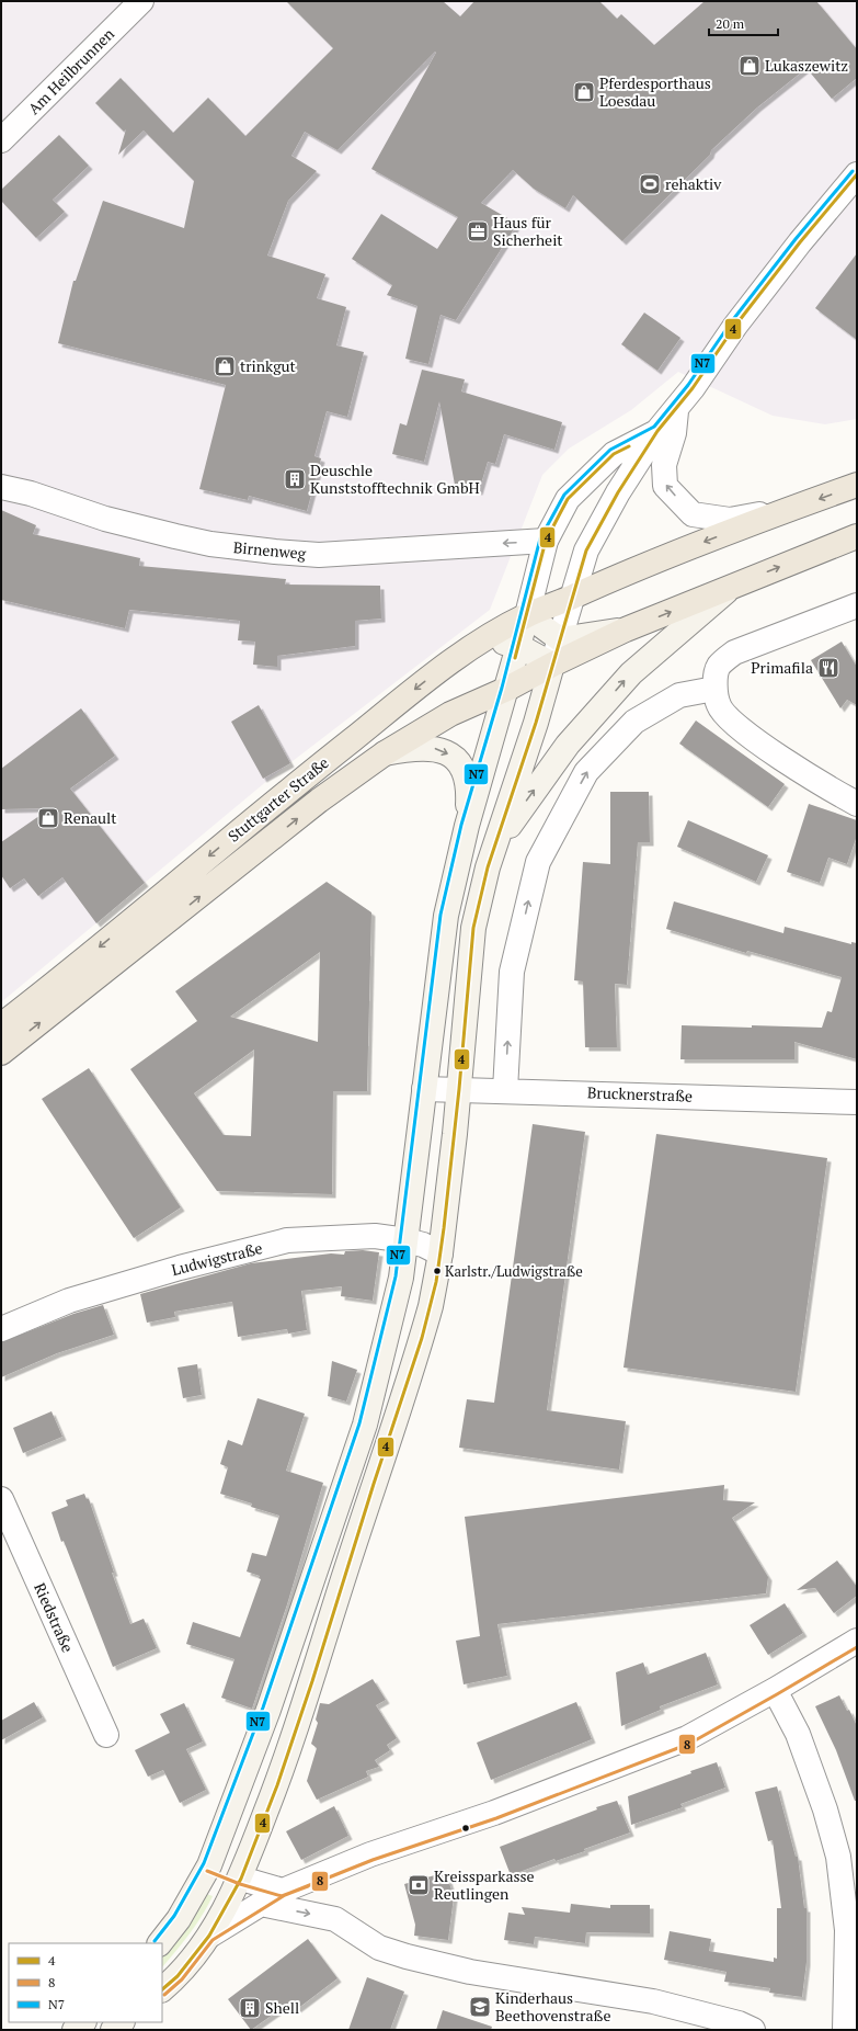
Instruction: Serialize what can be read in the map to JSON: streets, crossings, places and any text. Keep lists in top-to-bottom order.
{
  "streets": {
    "main road": ["Stuttgarter Straße"],
    "street": [
      "Am Heilbrunnen",
      "Birnenweg",
      "Brucknerstraße",
      "Ludwigstraße",
      "Riedstraße"
    ]
  },
  "one_way": ["Birnenweg"],
  "places": {
    "shop": [
      "Lukaszewitz",
      "Pferdesporthaus Loesdau",
      "trinkgut",
      "Renault"
    ],
    "sports": ["rehaktiv"],
    "office": ["Haus für Sicherheit"],
    "building": ["Deuschle Kunststofftechnik GmbH", "Shell"],
    "restaurant": ["Primafila"],
    "other": ["Karlstr./Ludwigstraße"],
    "bank": ["Kreissparkasse Reutlingen"],
    "school or university": ["Kinderhaus Beethovenstraße"]
  },
  "lines": ["transit line N7", "transit line 4", "transit line 8"],
  "legend": ["4", "8", "N7"],
  "scale_bar": "20 m"
}
